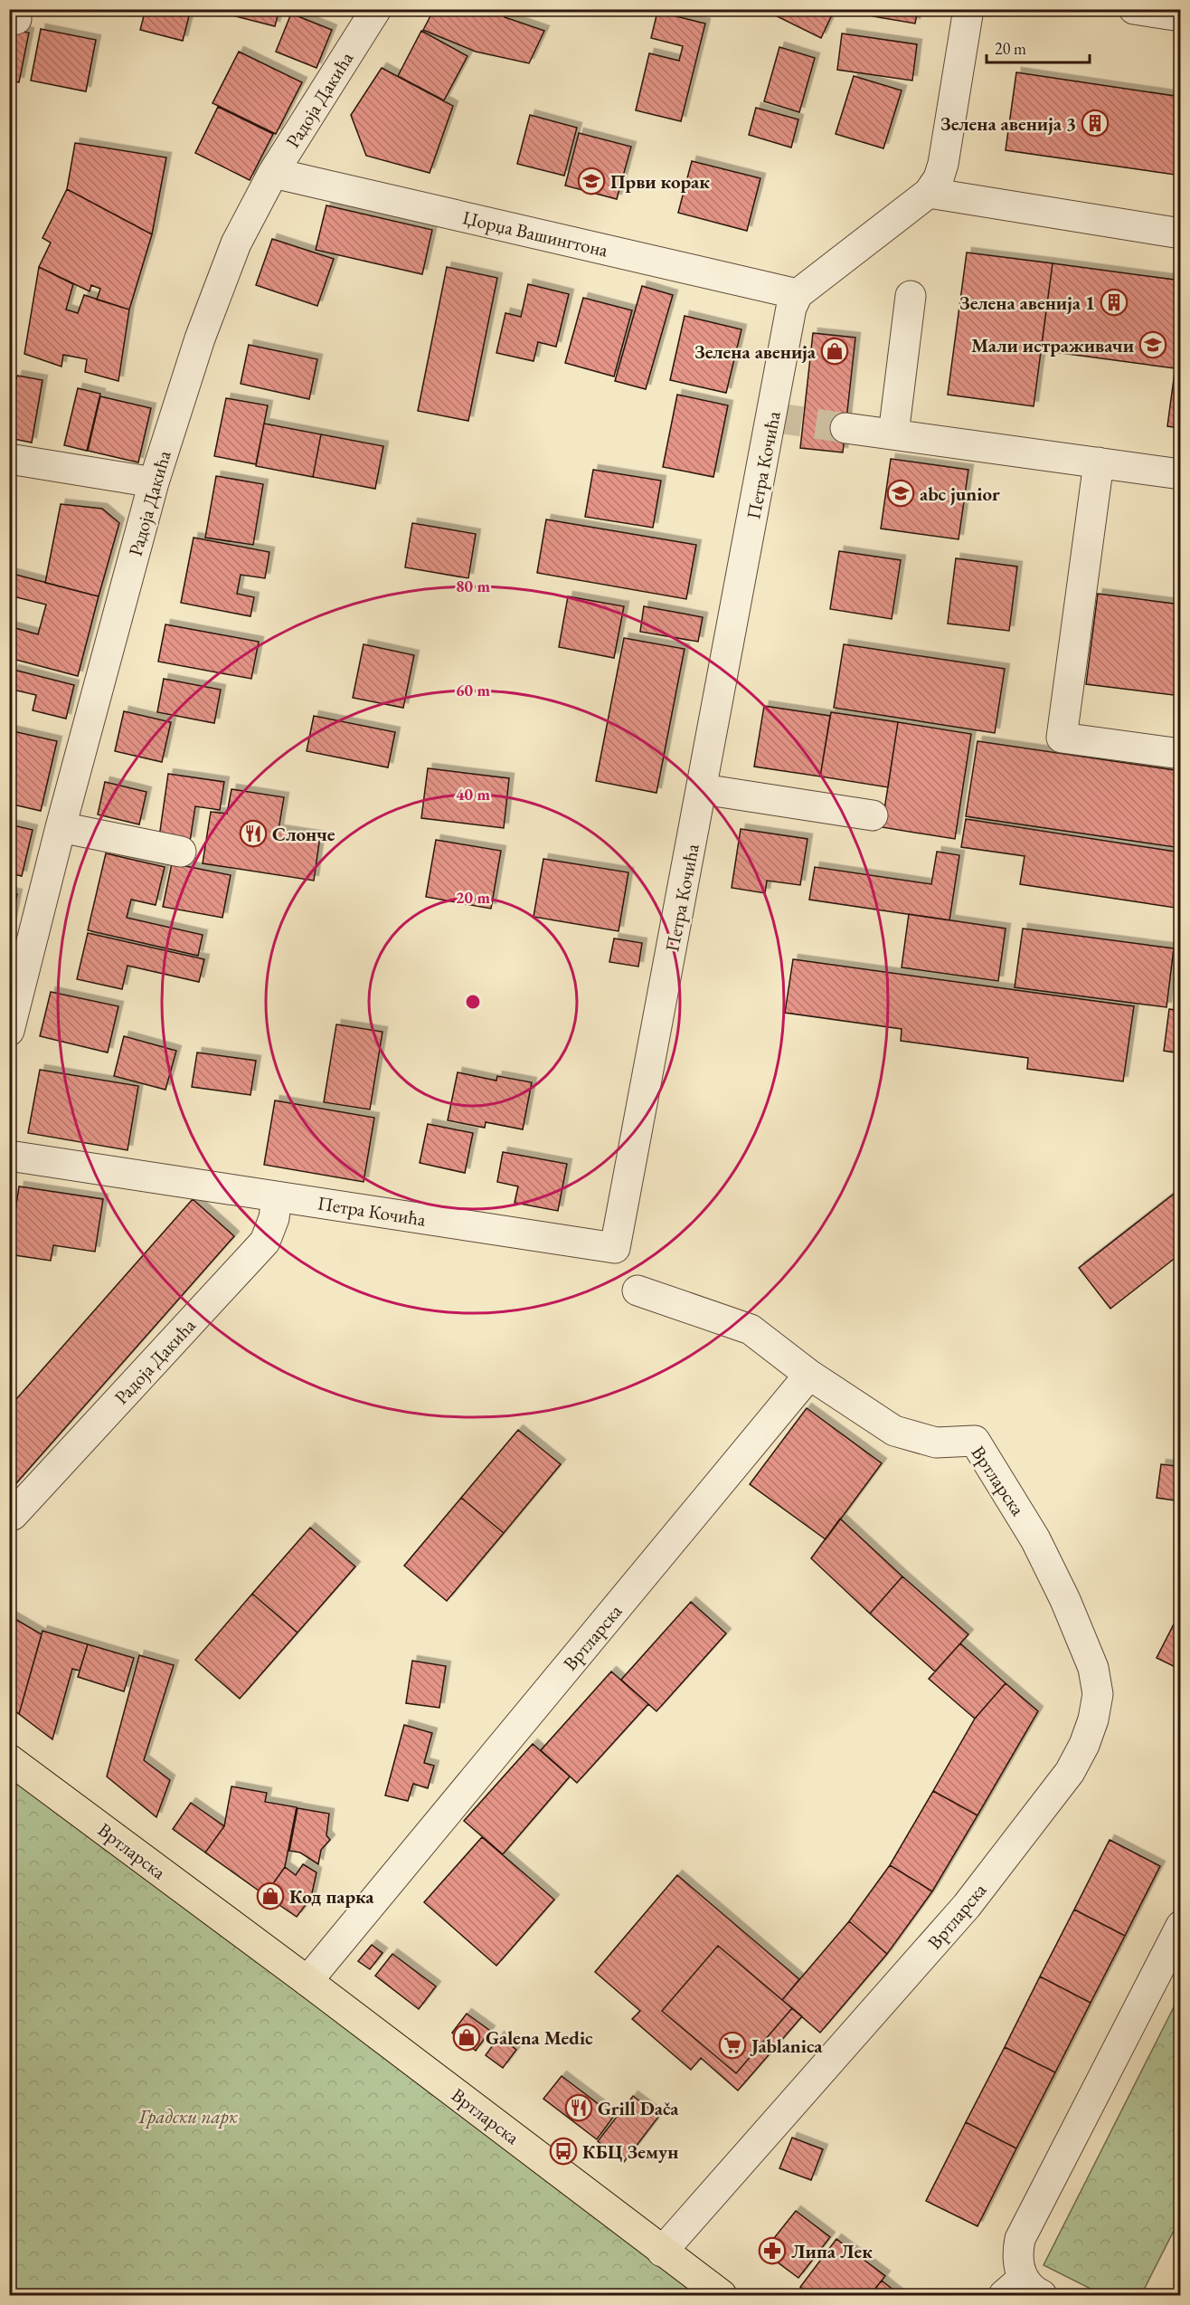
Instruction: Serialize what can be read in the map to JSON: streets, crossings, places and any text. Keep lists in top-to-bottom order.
{
  "streets": {
    "main road": ["Вртларска"],
    "street": ["Радоја Дакића", "Џорџа Вашингтона", "Петра Кочића"]
  },
  "crossings": [
    ["Радоја Дакића", "Џорџа Вашингтона"],
    ["Радоја Дакића", "Петра Кочића"],
    ["Џорџа Вашингтона", "Петра Кочића"]
  ],
  "parks": ["Градски парк"],
  "places": {
    "building": ["Зелена авенија 3", "Зелена авенија 1"],
    "school or university": ["Први корак", "Мали истраживачи", "abc junior"],
    "shop": ["Зелена авенија", "Код парка", "Galena Medic"],
    "restaurant": ["Слонче", "Grill Dača"],
    "supermarket": ["Jablanica"],
    "bus stop": ["КБЦ Земун"],
    "pharmacy": ["Липа Лек"]
  },
  "scale_bar": "20 m",
  "rings": [
    "80 m",
    "60 m",
    "40 m",
    "20 m"
  ]
}
